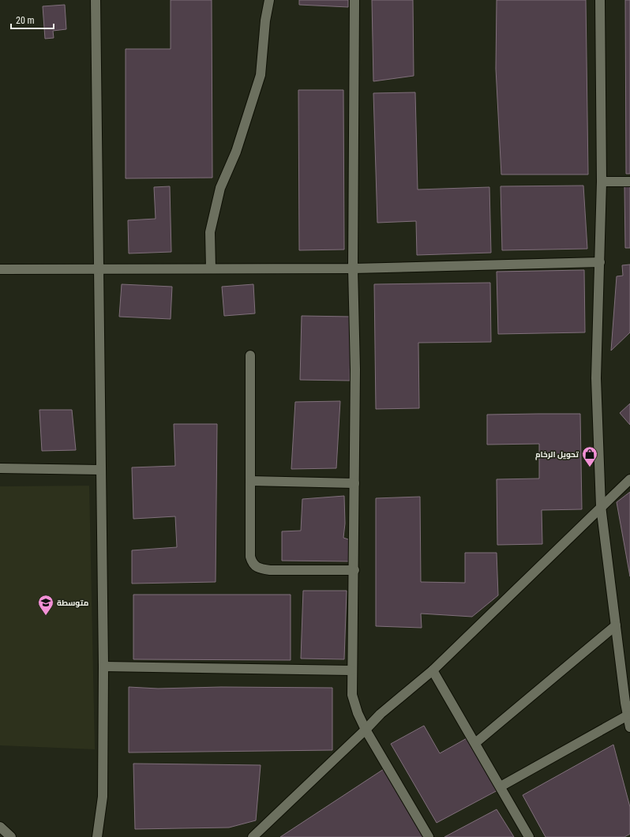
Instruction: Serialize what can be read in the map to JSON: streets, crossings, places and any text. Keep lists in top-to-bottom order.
{
  "places": {
    "shop": ["تحويل الرخام"],
    "school or university": ["متوسطة"]
  },
  "scale_bar": "20 m"
}
